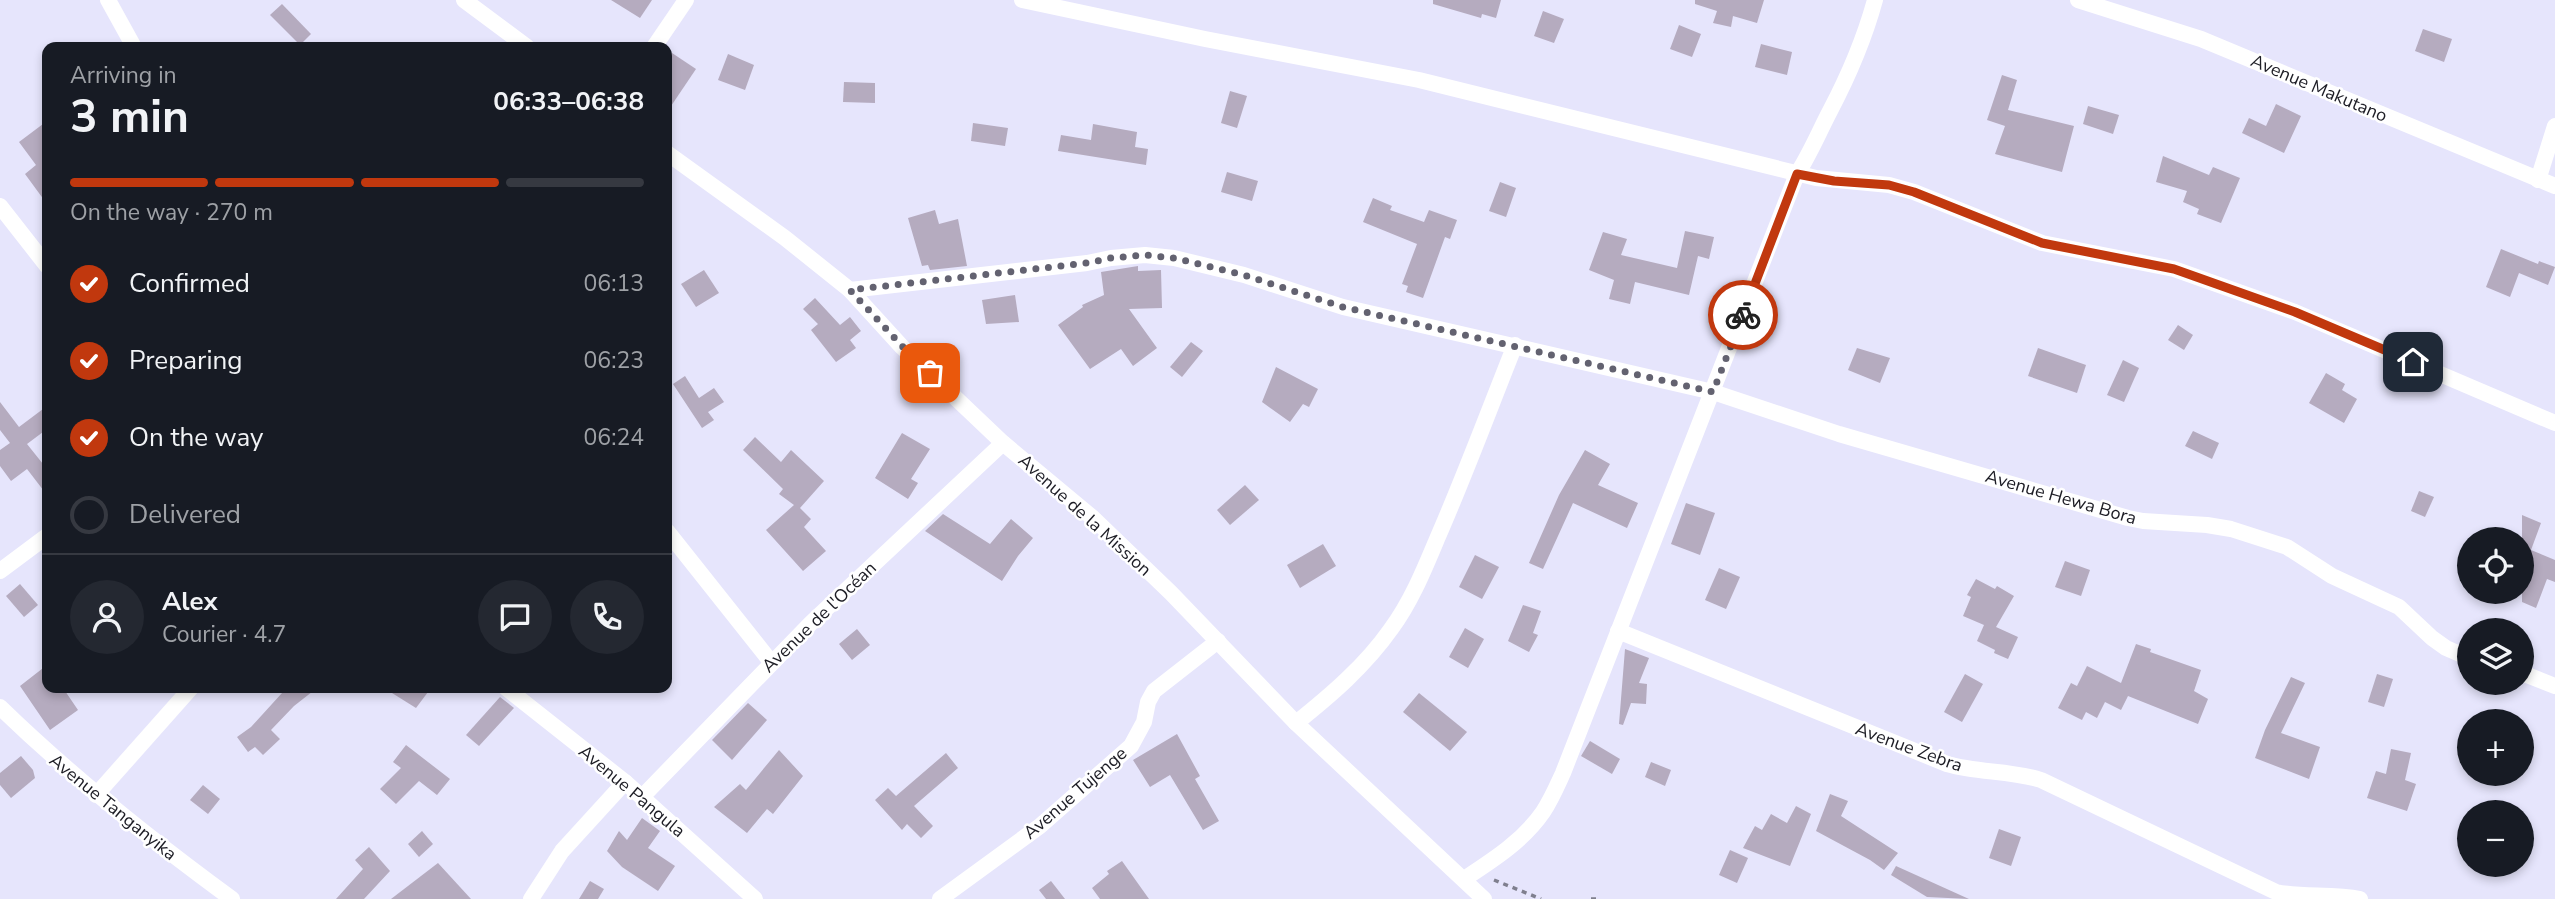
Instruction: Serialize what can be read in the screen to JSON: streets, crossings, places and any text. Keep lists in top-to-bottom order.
{
  "streets": {
    "street": [
      "Avenue Makutano",
      "Avenue Hewa Bora",
      "Avenue de la Mission",
      "Avenue de l'Océan",
      "Avenue Zebra",
      "Avenue Pangula",
      "Avenue Tujenge",
      "Avenue Tanganyika"
    ]
  },
  "crossings": [
    ["Avenue Hewa Bora", "Avenue de la Mission"],
    ["Avenue de la Mission", "Avenue de l'Océan"],
    ["Avenue de la Mission", "Avenue Tujenge"],
    ["Avenue de l'Océan", "Avenue Pangula"]
  ],
  "page": {
    "heading": ["3 min", "Arriving in", "06:33–06:38"],
    "panel": ["Alex", "Courier · 4.7"],
    "bar": "On the way · 270 m",
    "list": [
      ["Confirmed", "06:13"],
      ["Preparing", "06:23"],
      ["On the way", "06:24"],
      "Delivered"
    ],
    "map_buttons": ["+", "−"]
  }
}
